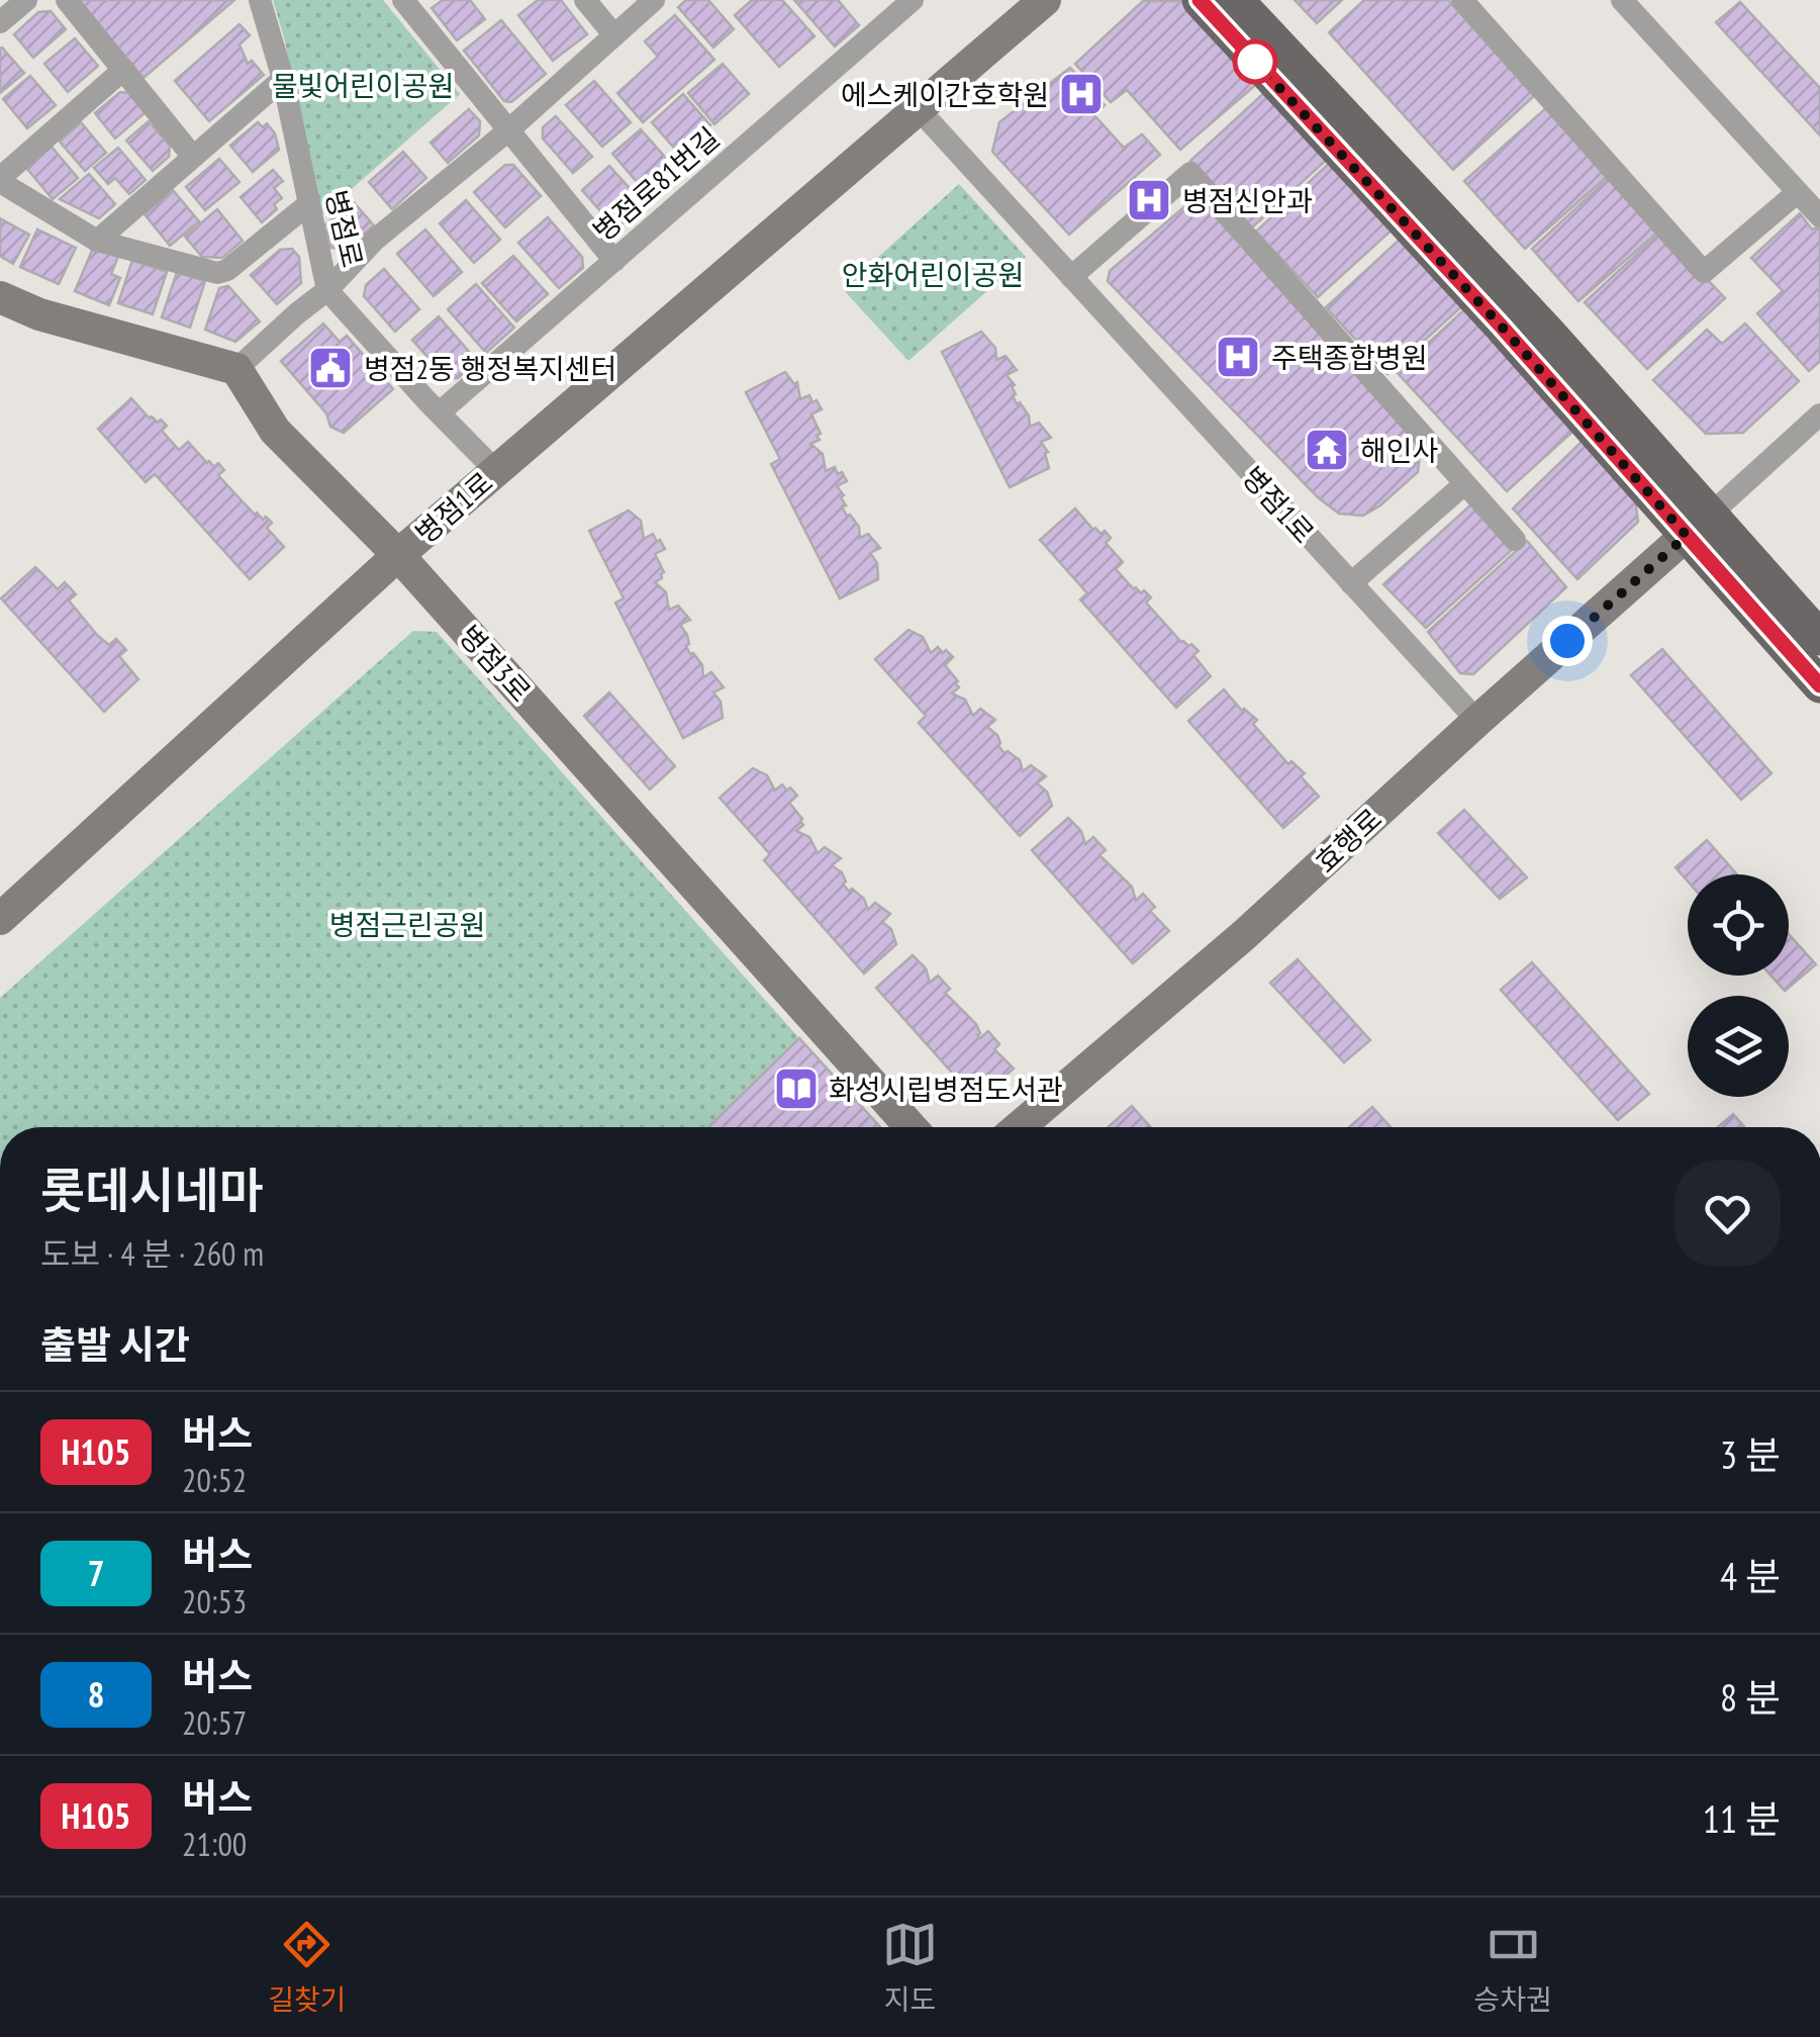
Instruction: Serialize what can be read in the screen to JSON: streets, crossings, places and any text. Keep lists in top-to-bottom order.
{
  "streets": {
    "street": [
      "병점로81번길",
      "병점로",
      "병점1로",
      "병점3로",
      "효행로"
    ]
  },
  "crossings": [
    ["병점로81번길", "병점로"],
    ["병점로", "병점1로"],
    ["병점1로", "병점3로"],
    ["병점1로", "효행로"]
  ],
  "parks": ["물빛어린이공원", "안화어린이공원", "병점근린공원"],
  "places": {
    "hospital": ["에스케이간호학원", "병점신안과", "주택종합병원"],
    "public building": ["병점2동 행정복지센터"],
    "temple": ["해인사"],
    "library": ["화성시립병점도서관"]
  },
  "lines": ["bus line H105"],
  "page": {
    "heading": [
      ["롯데시네마", "도보 · 4 분 · 260 m"],
      "출발 시간"
    ],
    "list": [
      {
        "mark": "H105",
        "name": "버스",
        "note": "20:52",
        "value": "3 분"
      },
      {
        "mark": "7",
        "name": "버스",
        "note": "20:53",
        "value": "4 분"
      },
      {
        "mark": "8",
        "name": "버스",
        "note": "20:57",
        "value": "8 분"
      },
      {
        "mark": "H105",
        "name": "버스",
        "note": "21:00",
        "value": "11 분"
      }
    ],
    "tabs": ["길찾기", "지도", "승차권"]
  }
}
